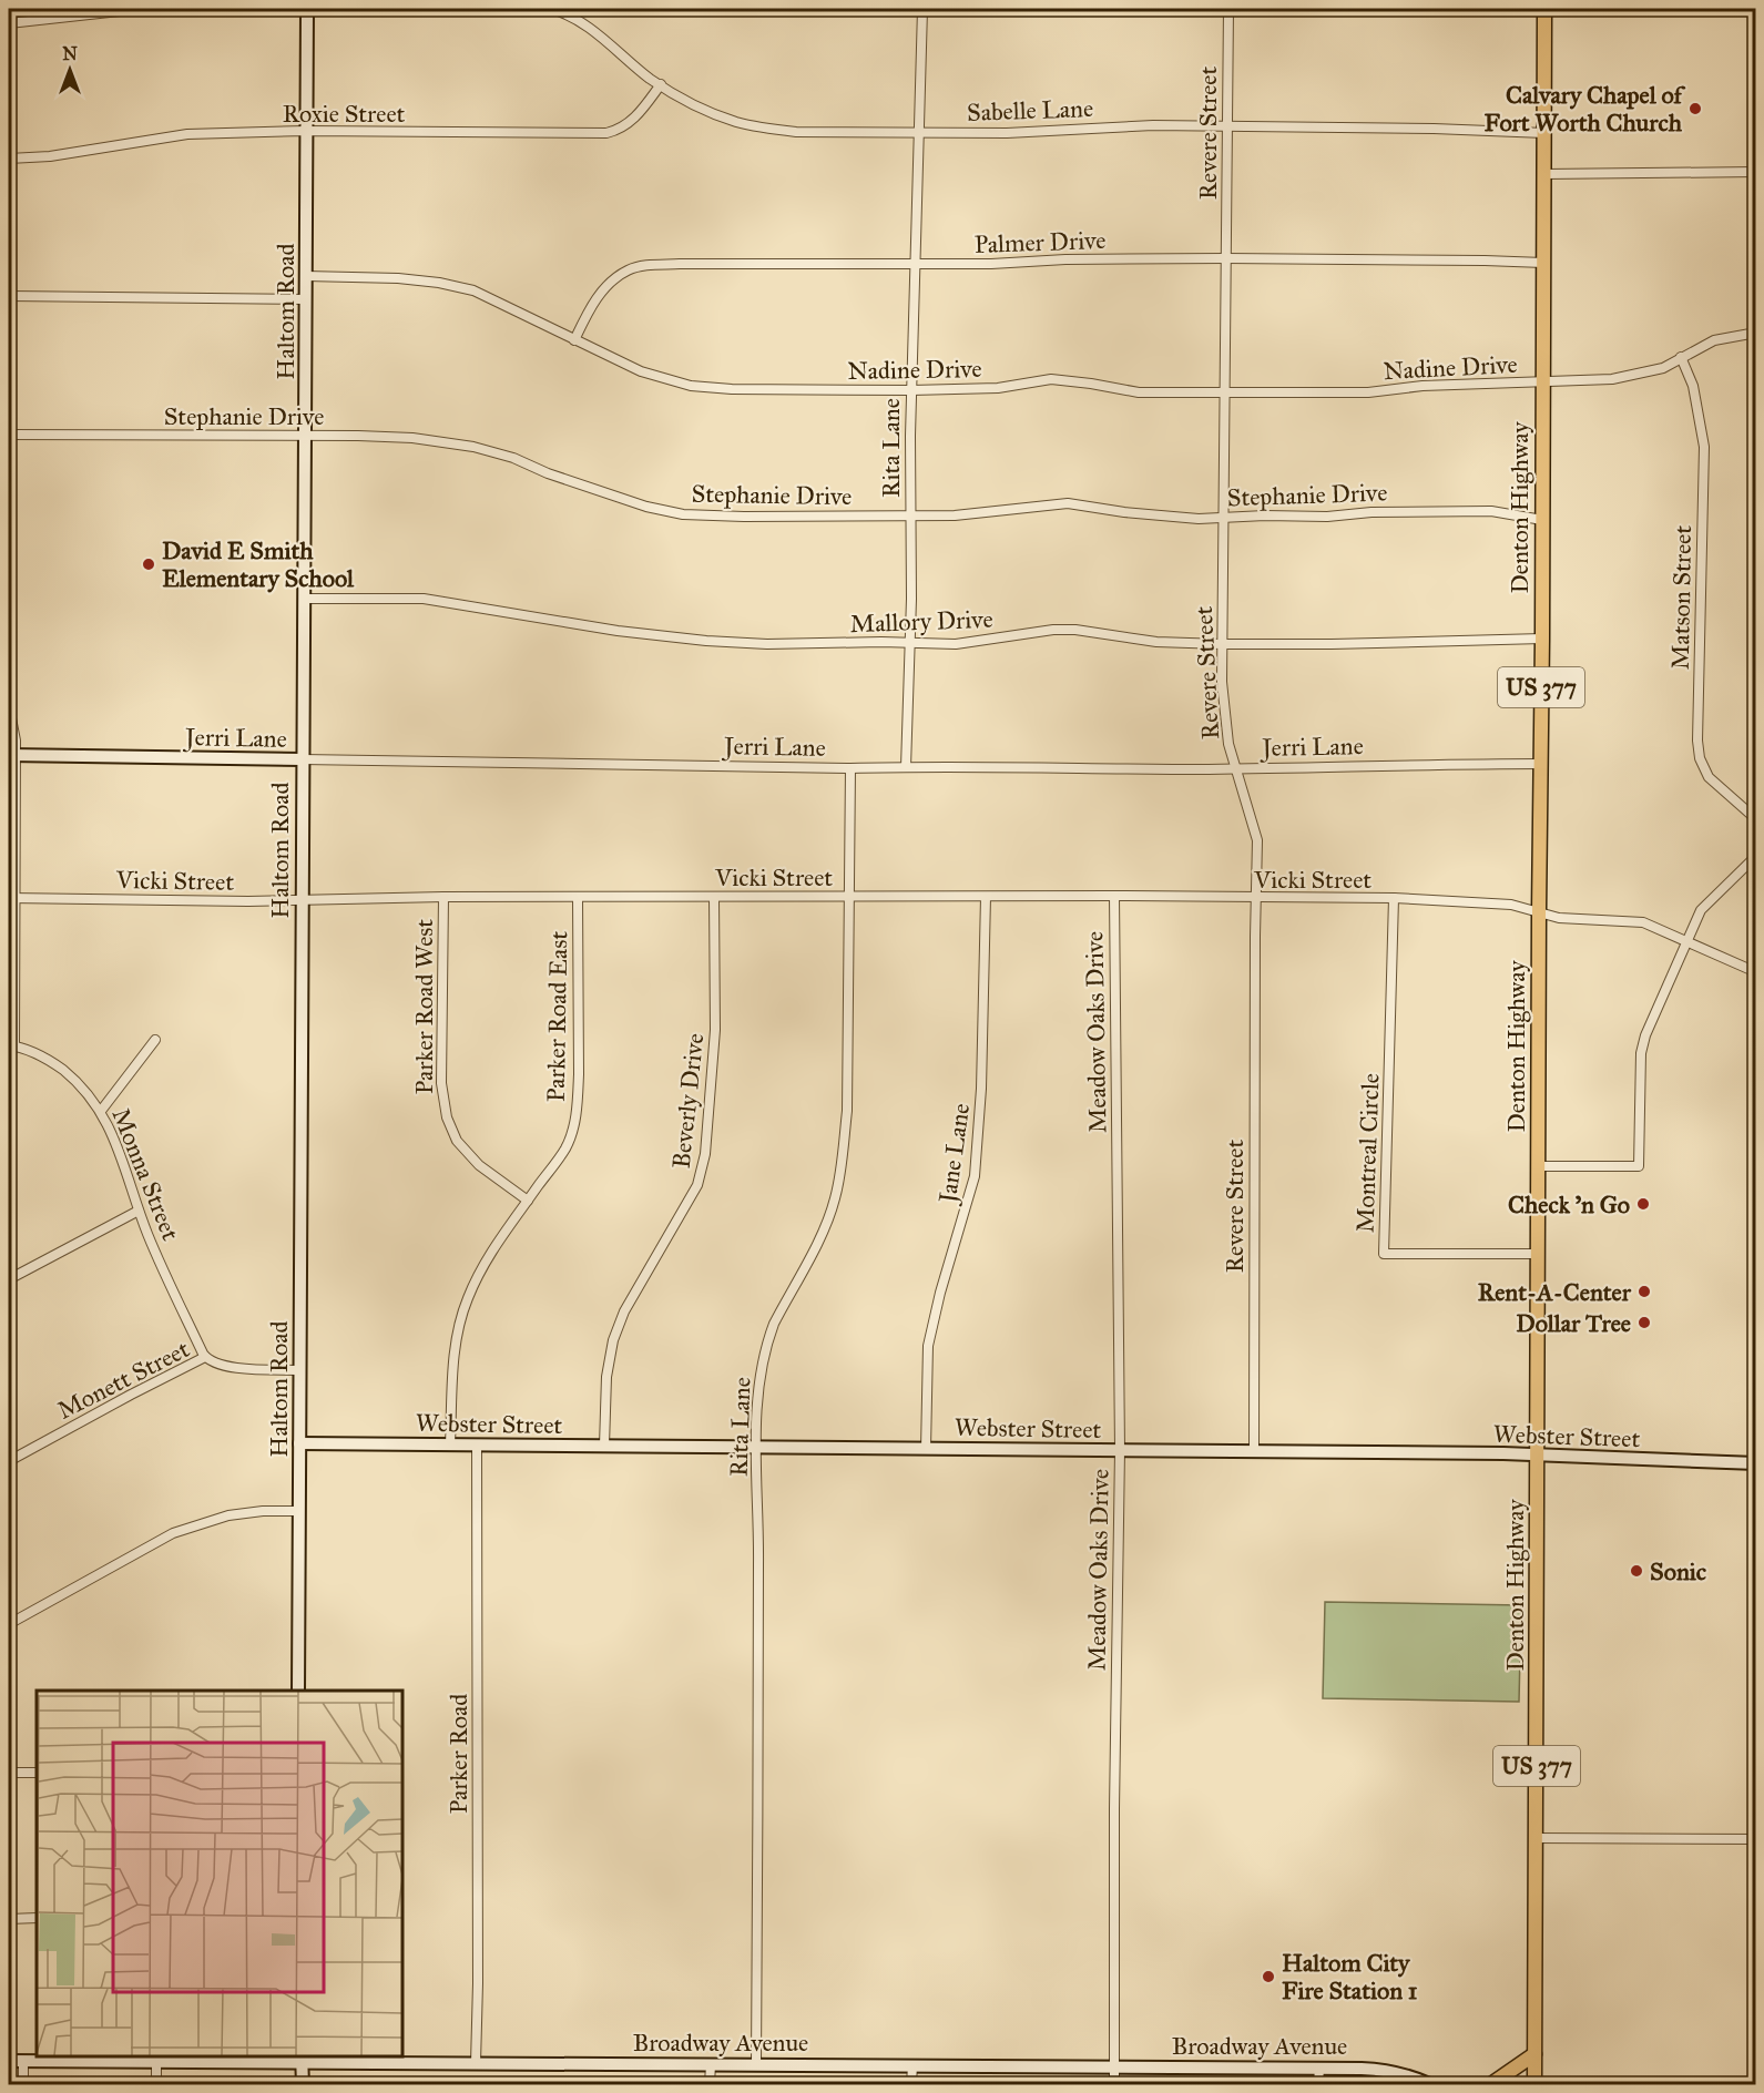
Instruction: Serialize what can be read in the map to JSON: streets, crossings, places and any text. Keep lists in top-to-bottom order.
{
  "streets": {
    "main road": [
      "Haltom Road",
      "Denton Highway",
      "US 377",
      "Jerri Lane",
      "Webster Street",
      "Broadway Avenue"
    ],
    "street": [
      "Sabelle Lane",
      "Roxie Street",
      "Revere Street",
      "Palmer Drive",
      "Nadine Drive",
      "Stephanie Drive",
      "Rita Lane",
      "Matson Street",
      "Mallory Drive",
      "Vicki Street",
      "Parker Road West",
      "Parker Road East",
      "Meadow Oaks Drive",
      "Beverly Drive",
      "Jane Lane",
      "Montreal Circle",
      "Monna Street",
      "Monett Street",
      "Parker Road"
    ]
  },
  "crossings": [
    ["Sabelle Lane", "Roxie Street"],
    ["Sabelle Lane", "Revere Street"],
    ["Sabelle Lane", "Rita Lane"],
    ["Sabelle Lane", "Denton Highway"],
    ["Roxie Street", "Haltom Road"],
    ["Revere Street", "Palmer Drive"],
    ["Revere Street", "Nadine Drive"],
    ["Revere Street", "Stephanie Drive"],
    ["Revere Street", "Mallory Drive"],
    ["Revere Street", "Jerri Lane"],
    ["Revere Street", "Vicki Street"],
    ["Revere Street", "Webster Street"],
    ["Palmer Drive", "Nadine Drive"],
    ["Palmer Drive", "Rita Lane"],
    ["Palmer Drive", "Denton Highway"],
    ["Haltom Road", "Nadine Drive"],
    ["Haltom Road", "Stephanie Drive"],
    ["Haltom Road", "Mallory Drive"],
    ["Haltom Road", "Jerri Lane"],
    ["Haltom Road", "Vicki Street"],
    ["Haltom Road", "Monett Street"],
    ["Haltom Road", "Webster Street"],
    ["Nadine Drive", "Rita Lane"],
    ["Nadine Drive", "Denton Highway"],
    ["Nadine Drive", "Matson Street"],
    ["Stephanie Drive", "Rita Lane"],
    ["Stephanie Drive", "Denton Highway"],
    ["Rita Lane", "Mallory Drive"],
    ["Rita Lane", "Jerri Lane"],
    ["Rita Lane", "Vicki Street"],
    ["Rita Lane", "Webster Street"],
    ["Rita Lane", "Broadway Avenue"],
    ["Denton Highway", "Mallory Drive"],
    ["Denton Highway", "Jerri Lane"],
    ["Denton Highway", "Vicki Street"],
    ["Denton Highway", "Montreal Circle"],
    ["Denton Highway", "Webster Street"],
    ["Vicki Street", "Parker Road West"],
    ["Vicki Street", "Parker Road East"],
    ["Vicki Street", "Meadow Oaks Drive"],
    ["Vicki Street", "Beverly Drive"],
    ["Vicki Street", "Jane Lane"],
    ["Vicki Street", "Montreal Circle"],
    ["Parker Road West", "Parker Road East"],
    ["Meadow Oaks Drive", "Webster Street"],
    ["Meadow Oaks Drive", "Broadway Avenue"],
    ["Beverly Drive", "Webster Street"],
    ["Jane Lane", "Webster Street"],
    ["Monna Street", "Monett Street"],
    ["Webster Street", "Parker Road"],
    ["Parker Road", "Broadway Avenue"]
  ],
  "places": [
    "Calvary Chapel of Fort Worth Church",
    "David E Smith Elementary School",
    "Check ’n Go",
    "Rent-A-Center",
    "Dollar Tree",
    "Sonic",
    "Haltom City Fire Station 1"
  ],
  "north": "top"
}
